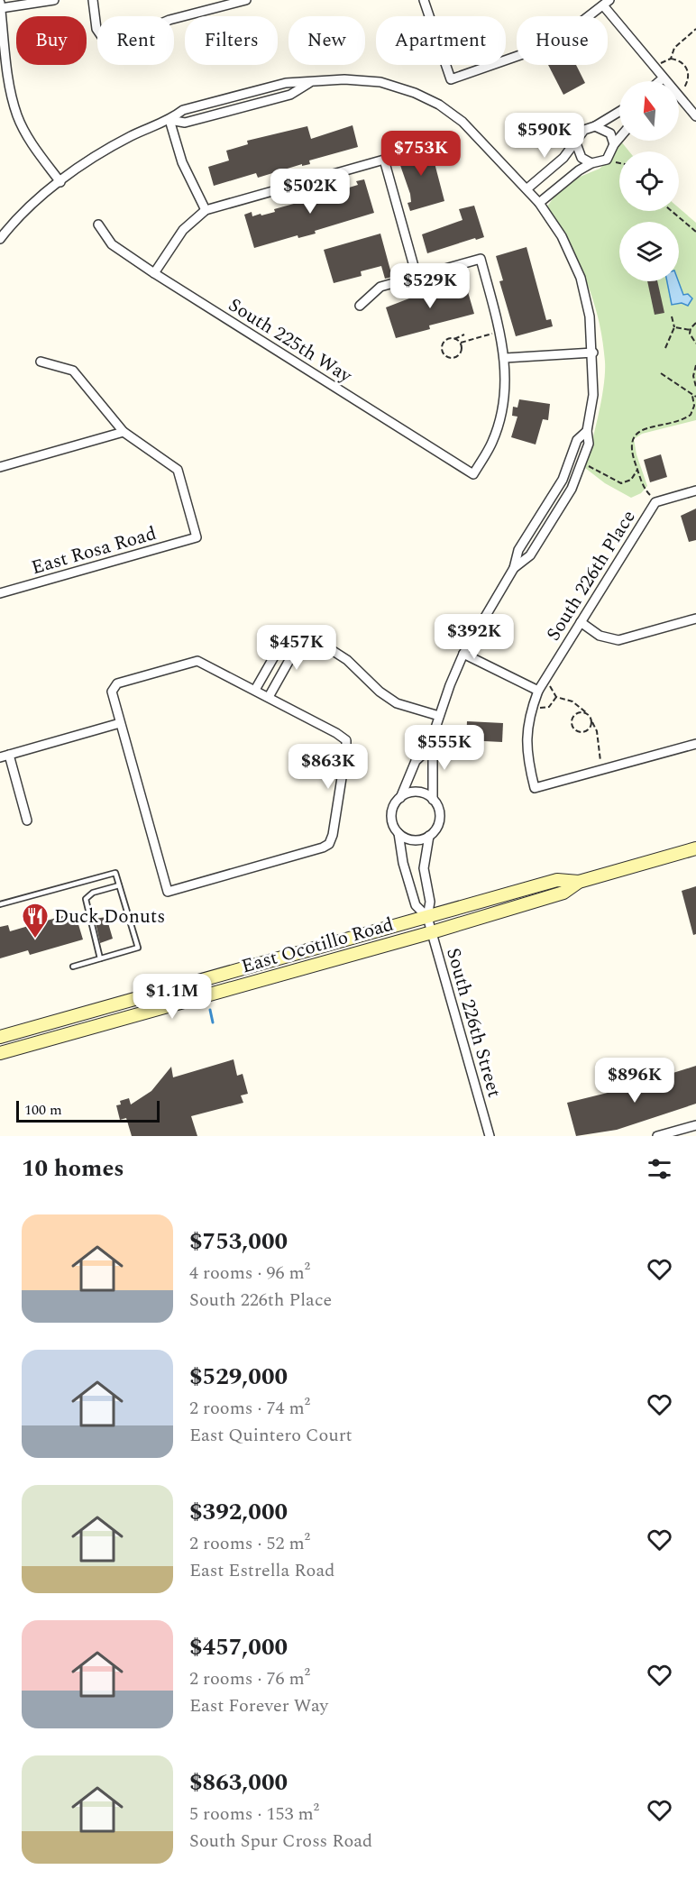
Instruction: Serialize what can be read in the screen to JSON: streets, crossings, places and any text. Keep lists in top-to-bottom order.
{
  "streets": {
    "main road": ["East Ocotillo Road"],
    "street": [
      "South 225th Way",
      "East Rosa Road",
      "South 226th Place",
      "South 226th Street"
    ]
  },
  "crossings": [
    ["East Ocotillo Road", "South 226th Street"]
  ],
  "places": {
    "restaurant": ["Duck Donuts"]
  },
  "scale_bar": "100 m",
  "north": "top",
  "page": {
    "chip": [
      "Buy",
      "Rent",
      "Filters",
      "New",
      "Apartment",
      "House"
    ],
    "price": [
      "$590K",
      "$753K",
      "$502K",
      "$529K",
      "$392K",
      "$457K",
      "$555K",
      "$863K",
      "$1.1M",
      "$896K"
    ],
    "scale": "100 m",
    "heading": "10 homes",
    "list": [
      {
        "name": "$753,000",
        "note": "4 rooms · 96 m² · South 226th Place"
      },
      {
        "name": "$529,000",
        "note": "2 rooms · 74 m² · East Quintero Court"
      },
      {
        "name": "$392,000",
        "note": "2 rooms · 52 m² · East Estrella Road"
      },
      {
        "name": "$457,000",
        "note": "2 rooms · 76 m² · East Forever Way"
      },
      {
        "name": "$863,000",
        "note": "5 rooms · 153 m² · South Spur Cross Road"
      }
    ]
  }
}
